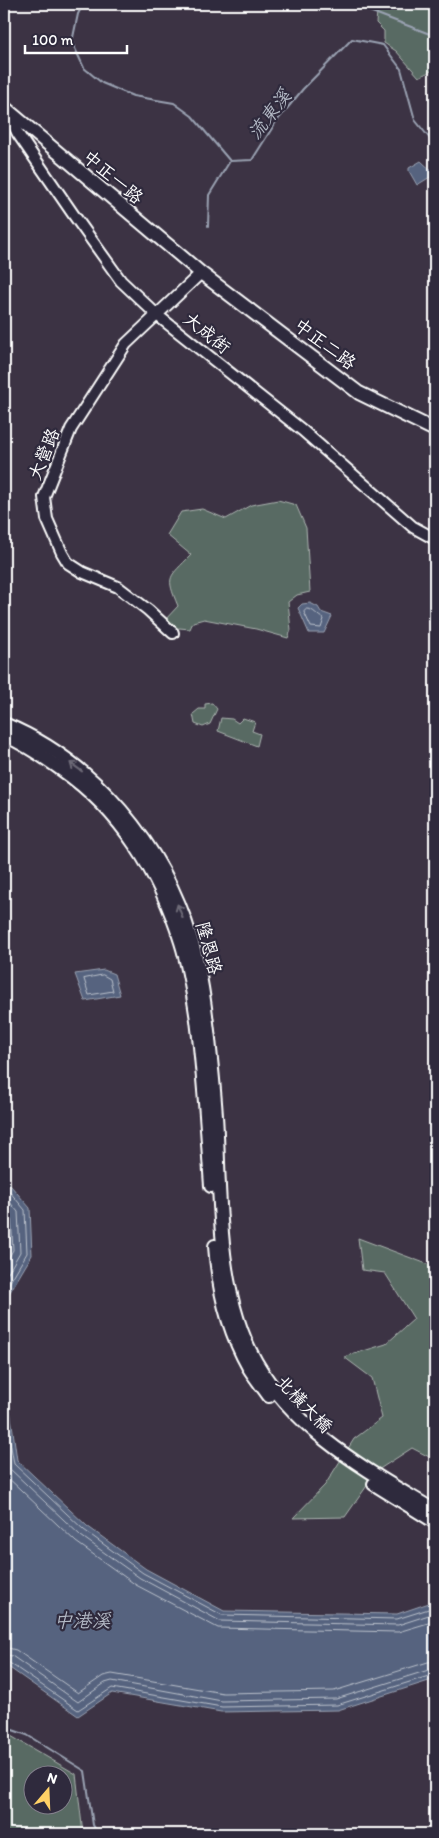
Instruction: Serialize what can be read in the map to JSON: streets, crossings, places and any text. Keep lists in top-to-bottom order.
{
  "streets": {
    "main road": [
      "中正一路",
      "中正二路",
      "隆恩路",
      "北橫大橋"
    ],
    "street": ["大成街", "大營路"]
  },
  "crossings": [
    ["中正一路", "大成街"],
    ["中正一路", "中正二路"],
    ["中正一路", "大營路"],
    ["大成街", "大營路"],
    ["中正二路", "大營路"],
    ["隆恩路", "北橫大橋"]
  ],
  "water": ["流東溪", "中港溪"],
  "scale_bar": "100 m",
  "north": "top"
}
